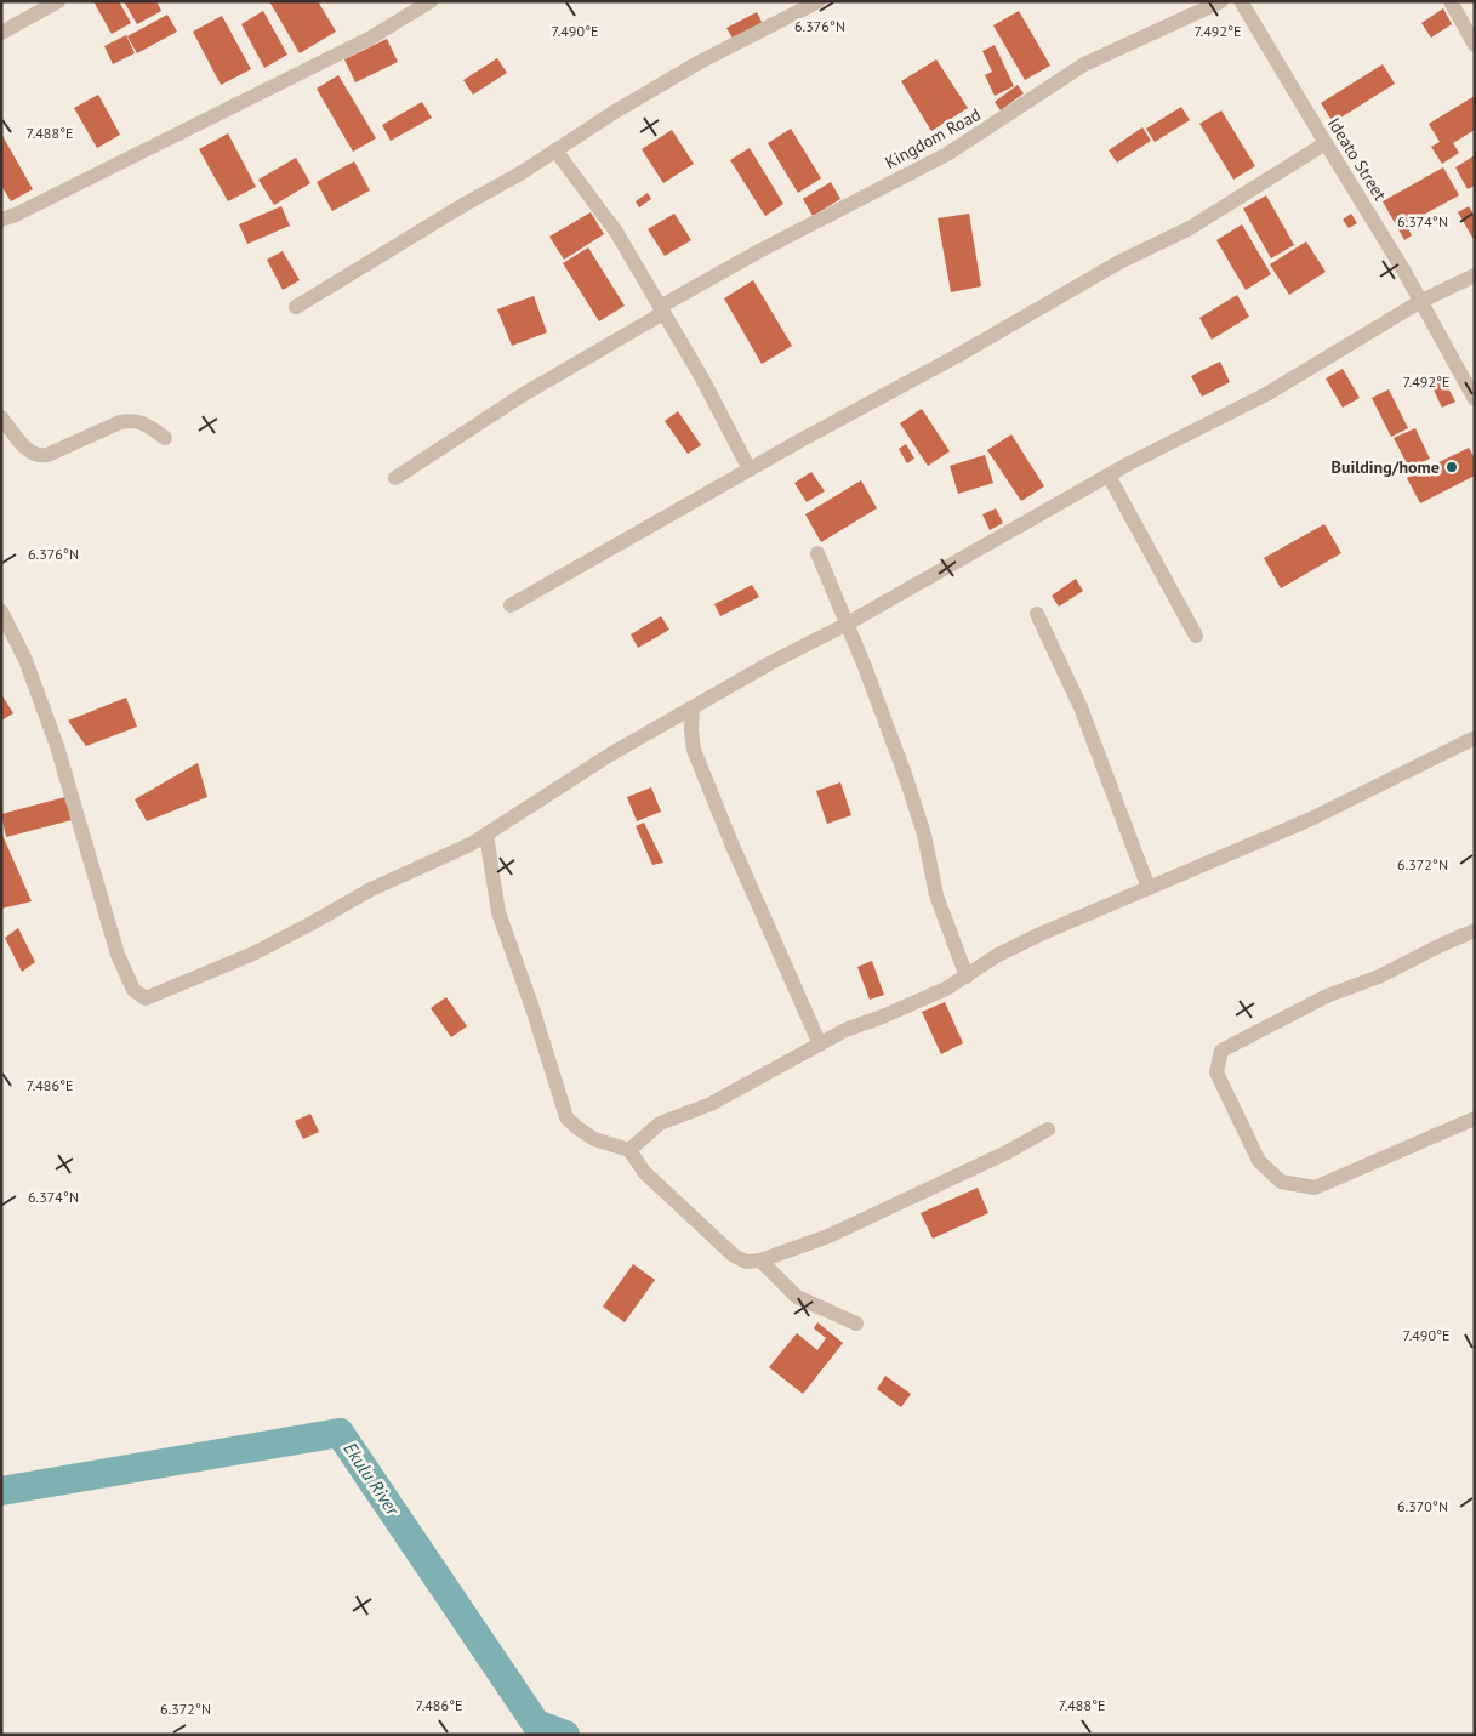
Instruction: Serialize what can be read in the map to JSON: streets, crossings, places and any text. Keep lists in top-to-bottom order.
{
  "streets": {
    "street": ["Kingdom Road", "Ideato Street"]
  },
  "water": ["Ekulu River"],
  "places": ["Building/home"],
  "coordinates": [
    "6.376°N",
    "7.490°E",
    "7.492°E",
    "7.488°E",
    "6.374°N",
    "6.372°N",
    "7.486°E",
    "6.370°N"
  ]
}
